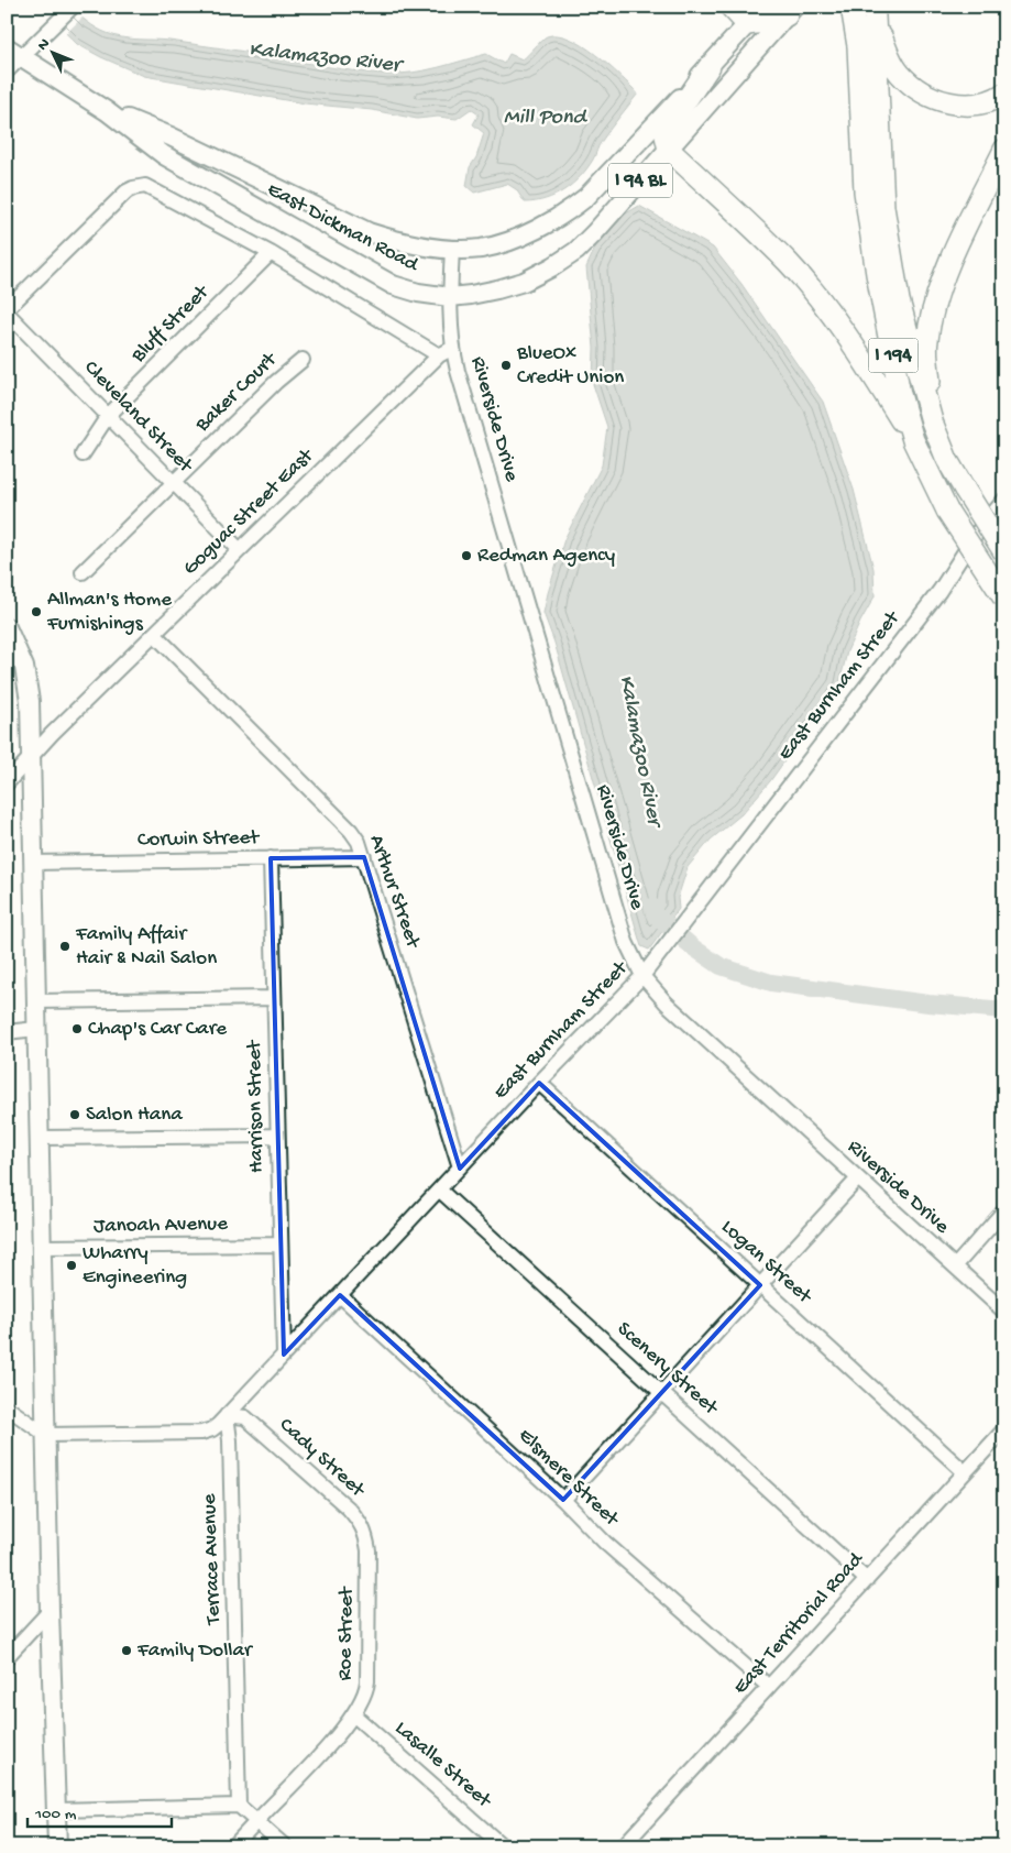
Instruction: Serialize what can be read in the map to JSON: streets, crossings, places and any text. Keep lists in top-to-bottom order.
{
  "streets": {
    "highway": ["I 194"],
    "main road": ["I 94 BL", "East Dickman Road"],
    "street": [
      "Bluff Street",
      "Baker Court",
      "Cleveland Street",
      "Riverside Drive",
      "Goguac Street East",
      "East Burnham Street",
      "Corwin Street",
      "Arthur Street",
      "Harrison Street",
      "Janoah Avenue",
      "Logan Street",
      "Scenery Street",
      "Cady Street",
      "Elsmere Street",
      "Terrace Avenue",
      "East Territorial Road",
      "Roe Street",
      "Lasalle Street"
    ]
  },
  "crossings": [
    ["East Dickman Road", "Riverside Drive"],
    ["Bluff Street", "Cleveland Street"],
    ["Bluff Street", "Riverside Drive"],
    ["Baker Court", "Cleveland Street"],
    ["Cleveland Street", "Riverside Drive"],
    ["Cleveland Street", "Goguac Street East"],
    ["Riverside Drive", "Goguac Street East"],
    ["Riverside Drive", "East Burnham Street"],
    ["Goguac Street East", "Arthur Street"],
    ["East Burnham Street", "Arthur Street"],
    ["East Burnham Street", "Harrison Street"],
    ["East Burnham Street", "Logan Street"],
    ["East Burnham Street", "Scenery Street"],
    ["East Burnham Street", "Cady Street"],
    ["East Burnham Street", "Elsmere Street"],
    ["East Burnham Street", "Terrace Avenue"],
    ["Corwin Street", "Arthur Street"],
    ["Corwin Street", "Harrison Street"],
    ["Harrison Street", "Janoah Avenue"],
    ["Logan Street", "East Territorial Road"],
    ["Scenery Street", "East Territorial Road"],
    ["Cady Street", "Terrace Avenue"],
    ["Cady Street", "Roe Street"],
    ["Elsmere Street", "East Territorial Road"],
    ["Roe Street", "Lasalle Street"]
  ],
  "water": ["Kalamazoo River", "Mill Pond"],
  "places": [
    "BlueOx Credit Union",
    "Redman Agency",
    "Allman's Home Furnishings",
    "Family Affair Hair & Nail Salon",
    "Chap's Car Care",
    "Salon Hana",
    "Wharry Engineering",
    "Family Dollar"
  ],
  "scale_bar": "100 m",
  "north": "top left"
}
